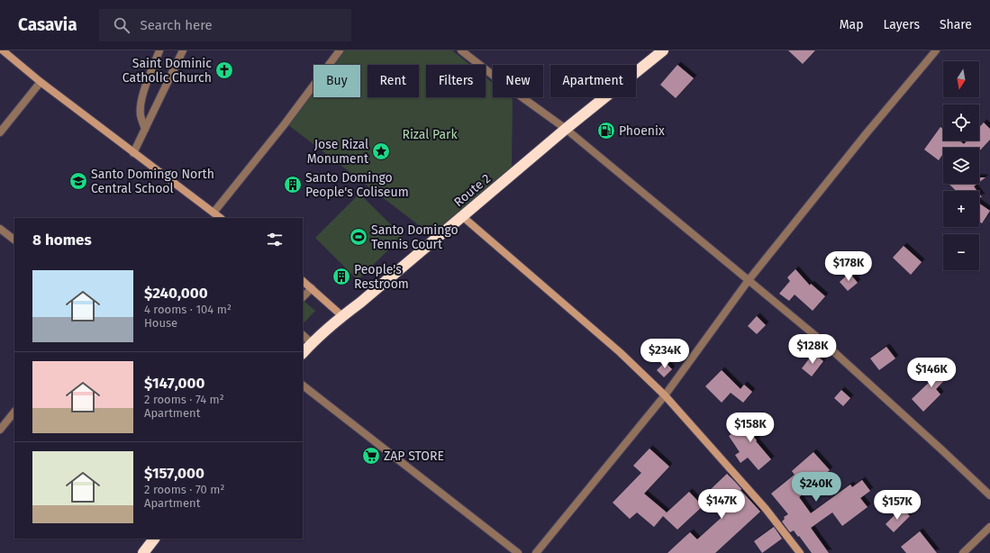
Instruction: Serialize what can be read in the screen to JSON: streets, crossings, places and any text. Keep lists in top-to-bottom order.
{
  "streets": {
    "highway": ["Route 2"]
  },
  "parks": ["Rizal Park"],
  "places": {
    "church": ["Saint Dominic Catholic Church"],
    "fuel station": ["Phoenix"],
    "place": ["Jose Rizal Monument"],
    "school or university": ["Santo Domingo North Central School"],
    "building": ["Santo Domingo People's Coliseum", "People's Restroom"],
    "sports": ["Santo Domingo Tennis Court"],
    "supermarket": ["ZAP STORE"]
  },
  "north": "bottom",
  "page": {
    "header": "Casavia",
    "search": "Search here",
    "nav": ["Map", "Layers", "Share"],
    "map_buttons": ["+", "−"],
    "chip": [
      "Buy",
      "Rent",
      "Filters",
      "New",
      "Apartment"
    ],
    "heading": "8 homes",
    "price": [
      "$178K",
      "$128K",
      "$234K",
      "$146K",
      "$158K",
      "$240K",
      "$147K",
      "$157K"
    ],
    "list": [
      {
        "name": "$240,000",
        "note": "4 rooms · 104 m² · House"
      },
      {
        "name": "$147,000",
        "note": "2 rooms · 74 m² · Apartment"
      },
      {
        "name": "$157,000",
        "note": "2 rooms · 70 m² · Apartment"
      }
    ]
  }
}
